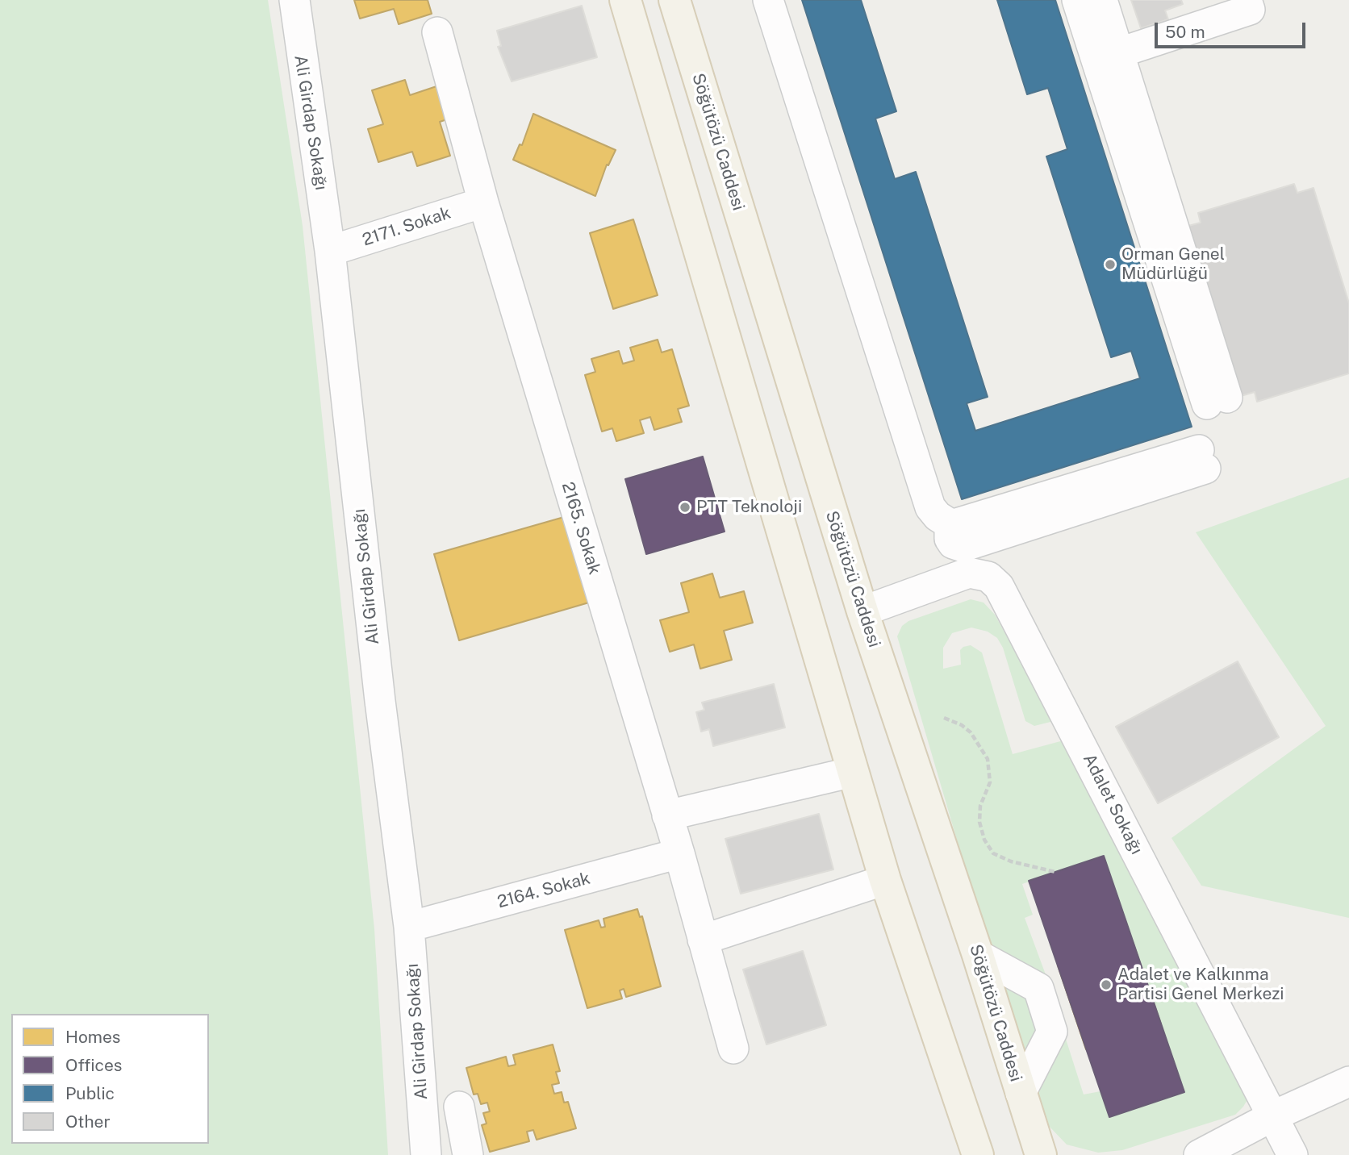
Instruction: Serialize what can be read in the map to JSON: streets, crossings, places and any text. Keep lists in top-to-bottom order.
{
  "streets": {
    "main road": ["Söğütözü Caddesi"],
    "street": [
      "Ali Girdap Sokağı",
      "2171. Sokak",
      "2165. Sokak",
      "Adalet Sokağı",
      "2164. Sokak"
    ]
  },
  "crossings": [
    ["Ali Girdap Sokağı", "2171. Sokak"],
    ["Ali Girdap Sokağı", "2164. Sokak"],
    ["Söğütözü Caddesi", "Adalet Sokağı"],
    ["2171. Sokak", "2165. Sokak"],
    ["2165. Sokak", "2164. Sokak"]
  ],
  "places": ["Orman Genel Müdürlüğü", "PTT Teknoloji", "Adalet ve Kalkınma Partisi Genel Merkezi"],
  "legend": [
    "Homes",
    "Offices",
    "Public",
    "Other"
  ],
  "scale_bar": "50 m"
}
